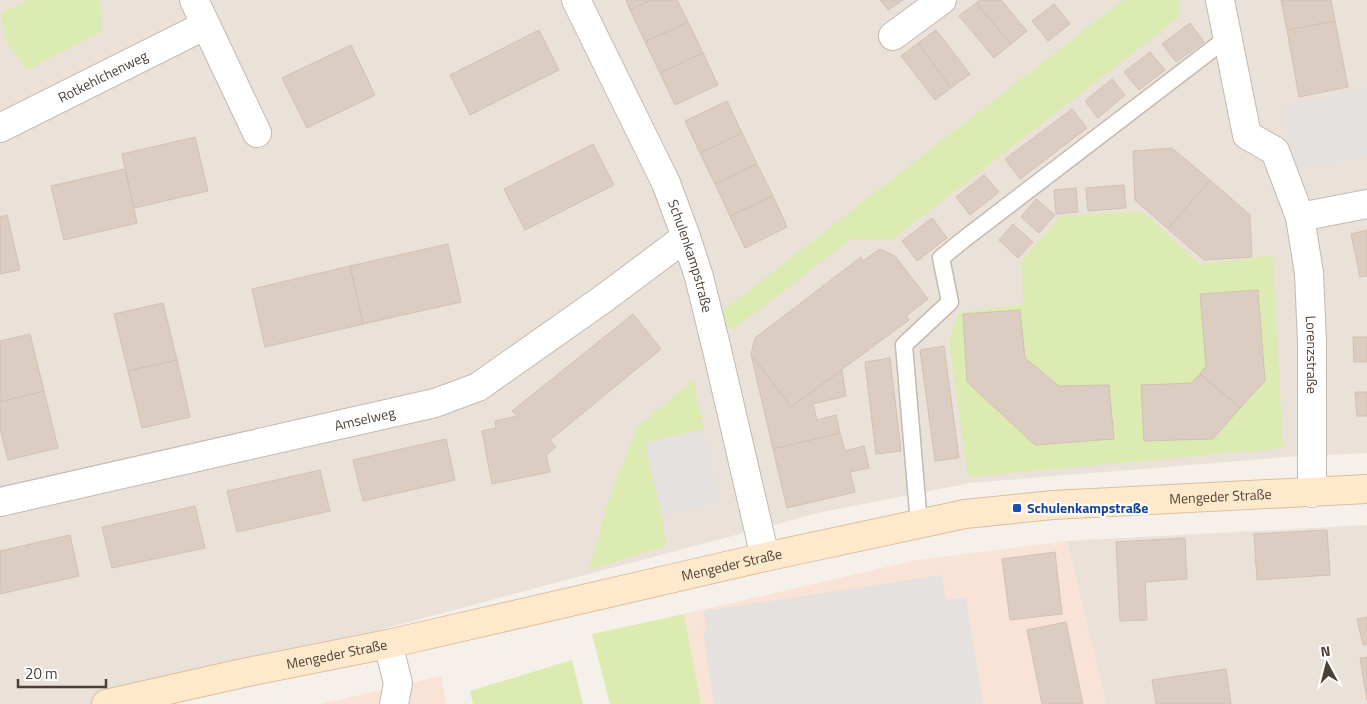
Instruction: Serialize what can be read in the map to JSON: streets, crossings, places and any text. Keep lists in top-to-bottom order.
{
  "streets": {
    "main road": ["Mengeder Straße"],
    "street": [
      "Rotkehlchenweg",
      "Schulenkampstraße",
      "Lorenzstraße",
      "Amselweg"
    ]
  },
  "crossings": [
    ["Schulenkampstraße", "Amselweg"],
    ["Schulenkampstraße", "Mengeder Straße"],
    ["Lorenzstraße", "Mengeder Straße"]
  ],
  "places": {
    "transit": ["Schulenkampstraße"]
  },
  "scale_bar": "20 m",
  "north": "top"
}
